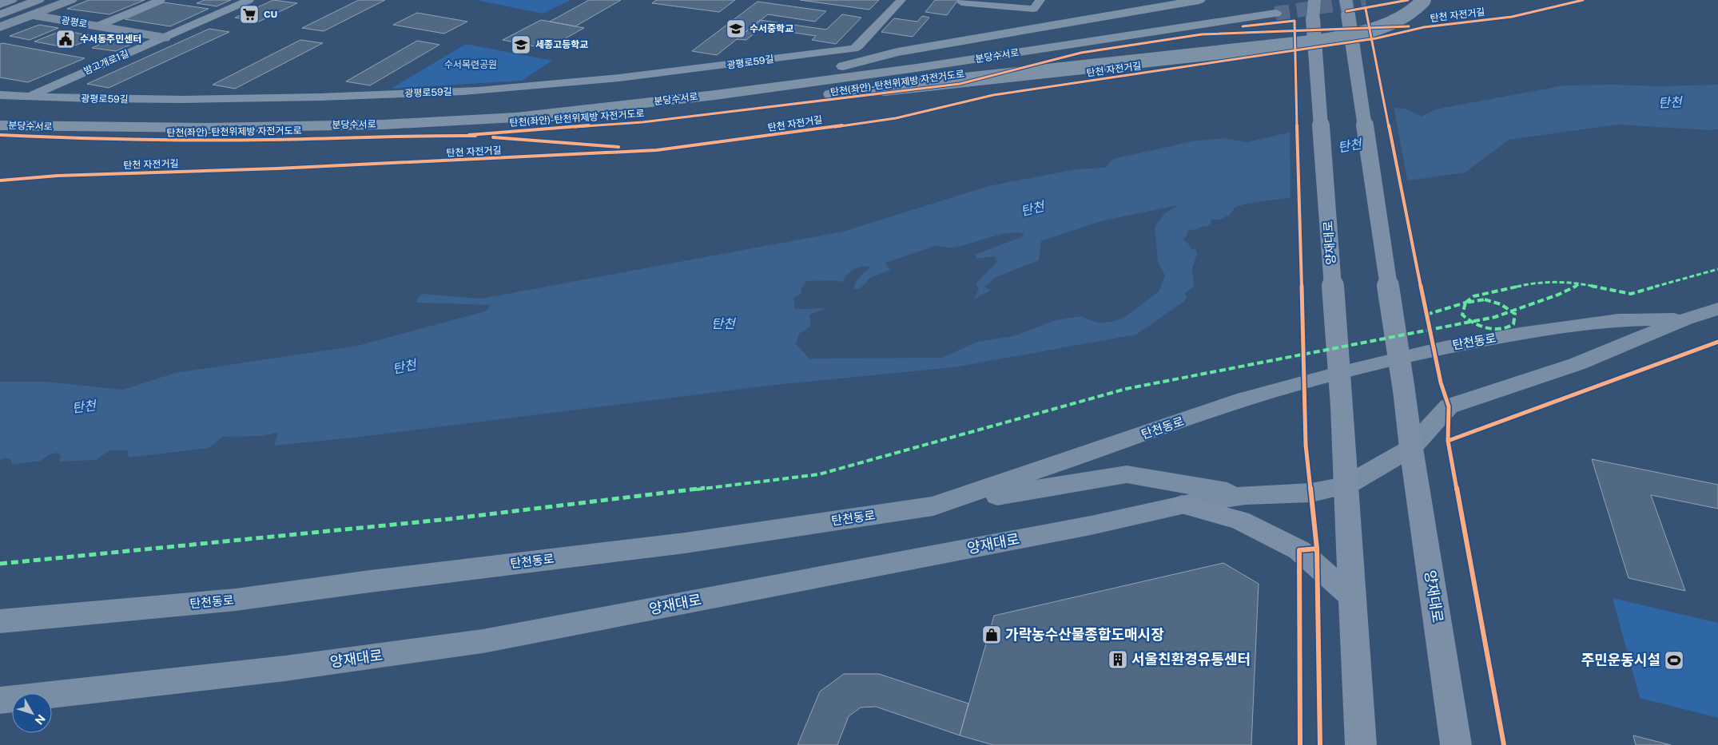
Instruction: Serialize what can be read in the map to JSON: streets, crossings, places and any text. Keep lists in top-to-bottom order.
{
  "streets": {
    "highway": ["분당수서로"],
    "main road": ["양재대로"],
    "street": [
      "광평로",
      "밤고개로1길",
      "광평로59길",
      "탄천동로"
    ],
    "cycle path": ["탄천 자전거길", "탄천(좌안)-탄천위제방 자전거도로"]
  },
  "crossings": [
    ["광평로", "밤고개로1길"],
    ["밤고개로1길", "광평로59길"],
    ["양재대로", "탄천동로"]
  ],
  "water": ["탄천"],
  "parks": ["수서목련공원"],
  "places": {
    "supermarket": ["CU"],
    "school or university": ["수서중학교", "세종고등학교"],
    "public building": ["수서동주민센터"],
    "shop": ["가락농수산물종합도매시장"],
    "building": ["서울친환경유통센터"],
    "sports": ["주민운동시설"]
  },
  "north": "bottom right"
}
